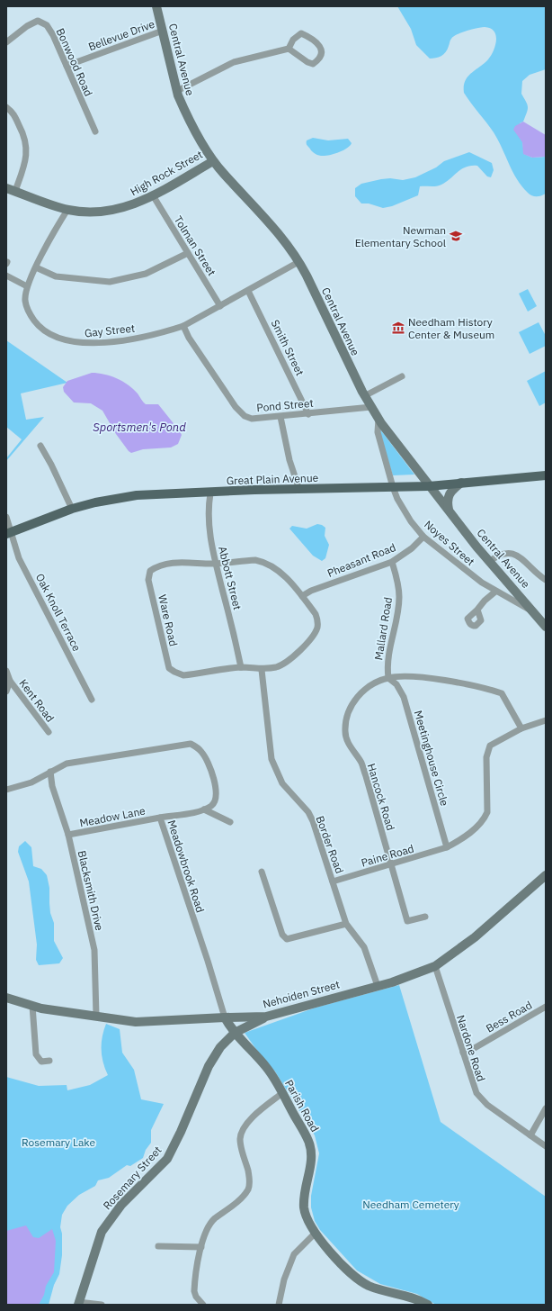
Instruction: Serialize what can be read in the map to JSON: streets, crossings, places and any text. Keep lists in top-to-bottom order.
{
  "streets": {
    "main road": ["Great Plain Avenue"],
    "street": [
      "Bellevue Drive",
      "Central Avenue",
      "Bonwood Road",
      "High Rock Street",
      "Tolman Street",
      "Gay Street",
      "Smith Street",
      "Pond Street",
      "Noyes Street",
      "Pheasant Road",
      "Abbott Street",
      "Oak Knoll Terrace",
      "Ware Road",
      "Mallard Road",
      "Kent Road",
      "Meetinghouse Circle",
      "Hancock Road",
      "Meadow Lane",
      "Border Road",
      "Paine Road",
      "Meadowbrook Road",
      "Blacksmith Drive",
      "Nehoiden Street",
      "Bess Road",
      "Nardone Road",
      "Parish Road",
      "Rosemary Street"
    ]
  },
  "crossings": [
    ["Bellevue Drive", "Central Avenue"],
    ["Bellevue Drive", "Bonwood Road"],
    ["Central Avenue", "High Rock Street"],
    ["Central Avenue", "Gay Street"],
    ["Central Avenue", "Pond Street"],
    ["Central Avenue", "Great Plain Avenue"],
    ["Central Avenue", "Noyes Street"],
    ["High Rock Street", "Tolman Street"],
    ["High Rock Street", "Gay Street"],
    ["Tolman Street", "Gay Street"],
    ["Gay Street", "Smith Street"],
    ["Gay Street", "Pond Street"],
    ["Smith Street", "Pond Street"],
    ["Great Plain Avenue", "Noyes Street"],
    ["Great Plain Avenue", "Abbott Street"],
    ["Great Plain Avenue", "Oak Knoll Terrace"],
    ["Noyes Street", "Pheasant Road"],
    ["Pheasant Road", "Mallard Road"],
    ["Abbott Street", "Ware Road"],
    ["Mallard Road", "Meetinghouse Circle"],
    ["Mallard Road", "Hancock Road"],
    ["Meetinghouse Circle", "Hancock Road"],
    ["Meetinghouse Circle", "Paine Road"],
    ["Hancock Road", "Paine Road"],
    ["Meadow Lane", "Meadowbrook Road"],
    ["Meadow Lane", "Blacksmith Drive"],
    ["Border Road", "Paine Road"],
    ["Border Road", "Nehoiden Street"],
    ["Meadowbrook Road", "Nehoiden Street"],
    ["Meadowbrook Road", "Parish Road"],
    ["Blacksmith Drive", "Nehoiden Street"],
    ["Nehoiden Street", "Nardone Road"],
    ["Nehoiden Street", "Parish Road"],
    ["Nehoiden Street", "Rosemary Street"],
    ["Bess Road", "Nardone Road"],
    ["Parish Road", "Rosemary Street"]
  ],
  "water": ["Sportsmen's Pond"],
  "parks": ["Rosemary Lake", "Needham Cemetery"],
  "places": {
    "school or university": ["Newman Elementary School"],
    "museum": ["Needham History Center & Museum"]
  }
}
